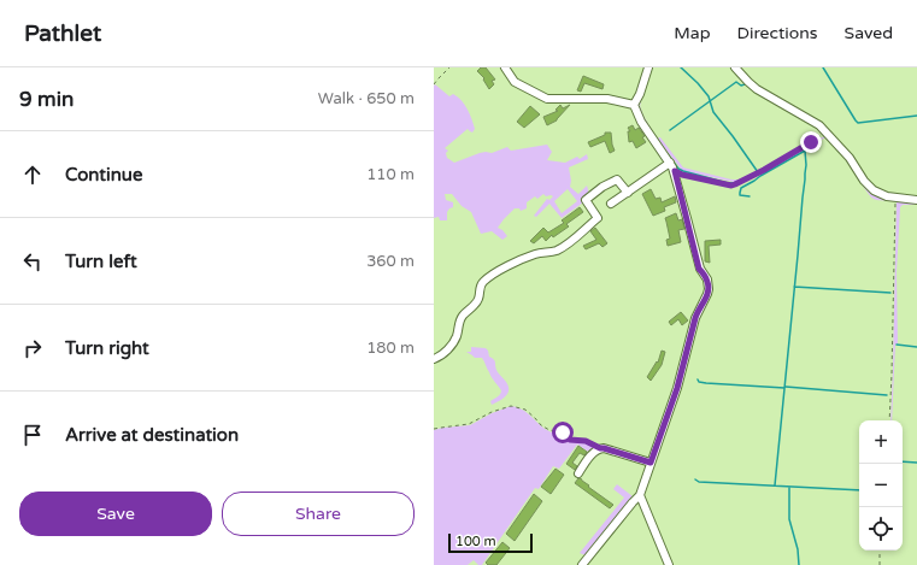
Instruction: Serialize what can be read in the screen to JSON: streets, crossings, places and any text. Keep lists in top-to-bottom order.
{
  "scale_bar": "100 m",
  "page": {
    "header": "Pathlet",
    "nav": ["Map", "Directions", "Saved"],
    "heading": ["9 min", "Walk · 650 m"],
    "list": [
      ["Continue", "110 m"],
      ["Turn left", "360 m"],
      ["Turn right", "180 m"],
      "Arrive at destination"
    ],
    "map_buttons": ["+", "−"],
    "buttons": ["Save", "Share"],
    "scale": "100 m"
  }
}
